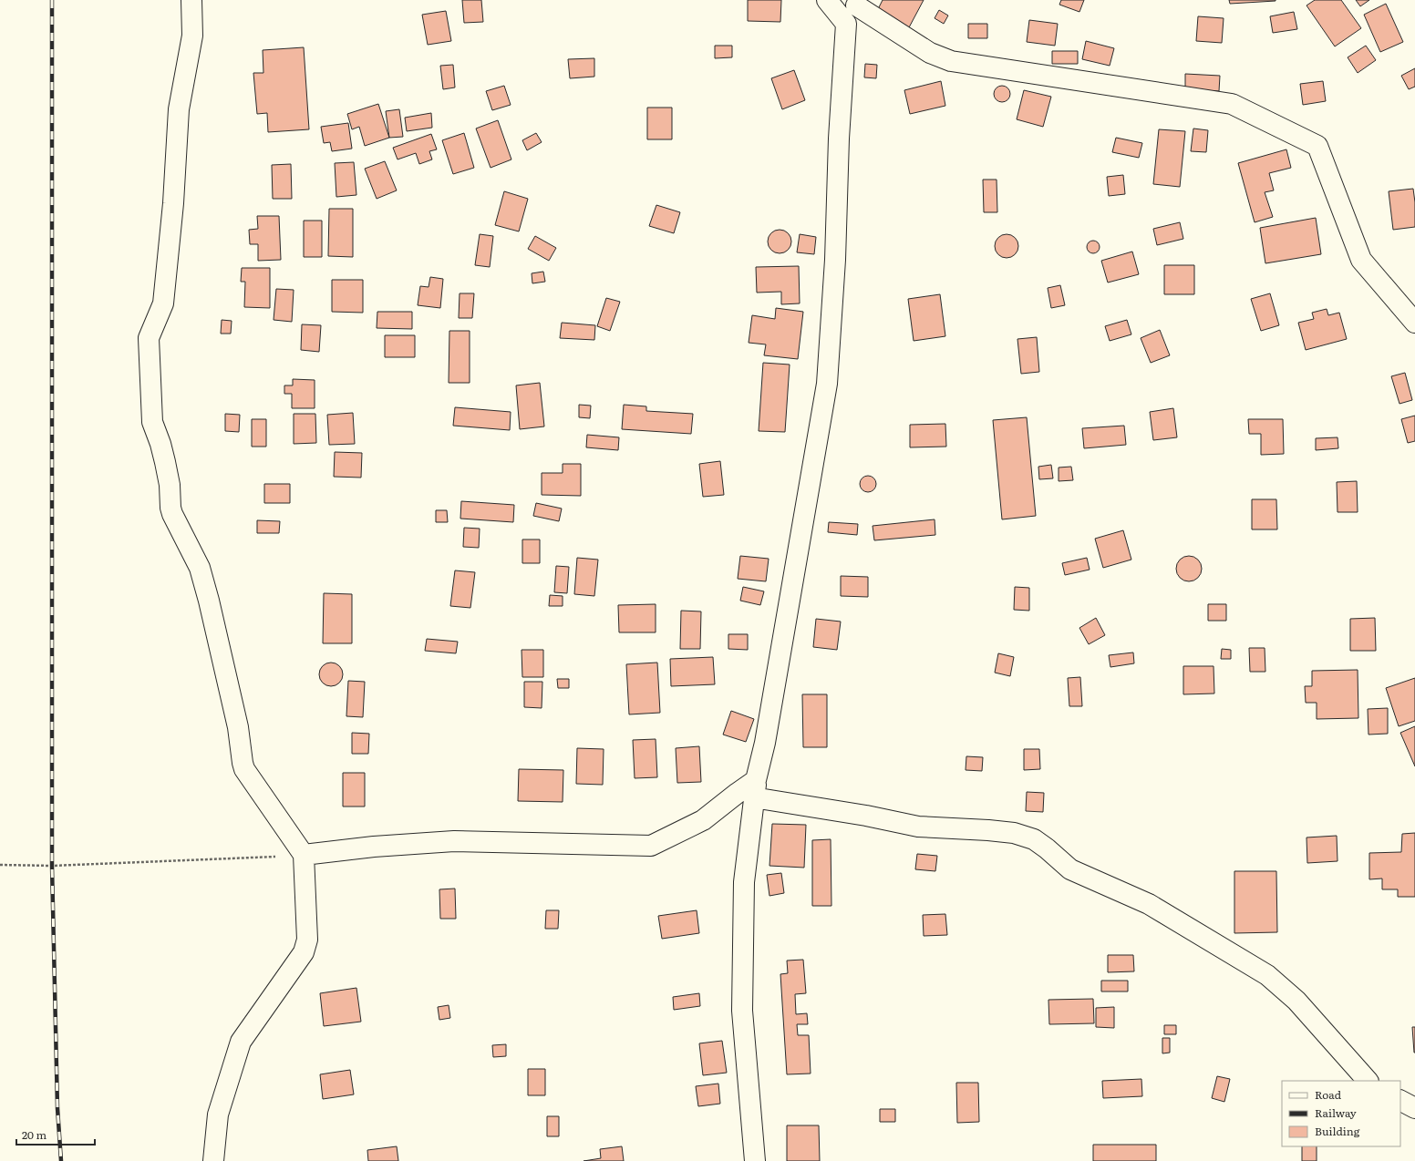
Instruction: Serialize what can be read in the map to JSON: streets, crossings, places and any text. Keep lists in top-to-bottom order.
{
  "legend": ["Road", "Railway", "Building"],
  "scale_bar": "20 m"
}
